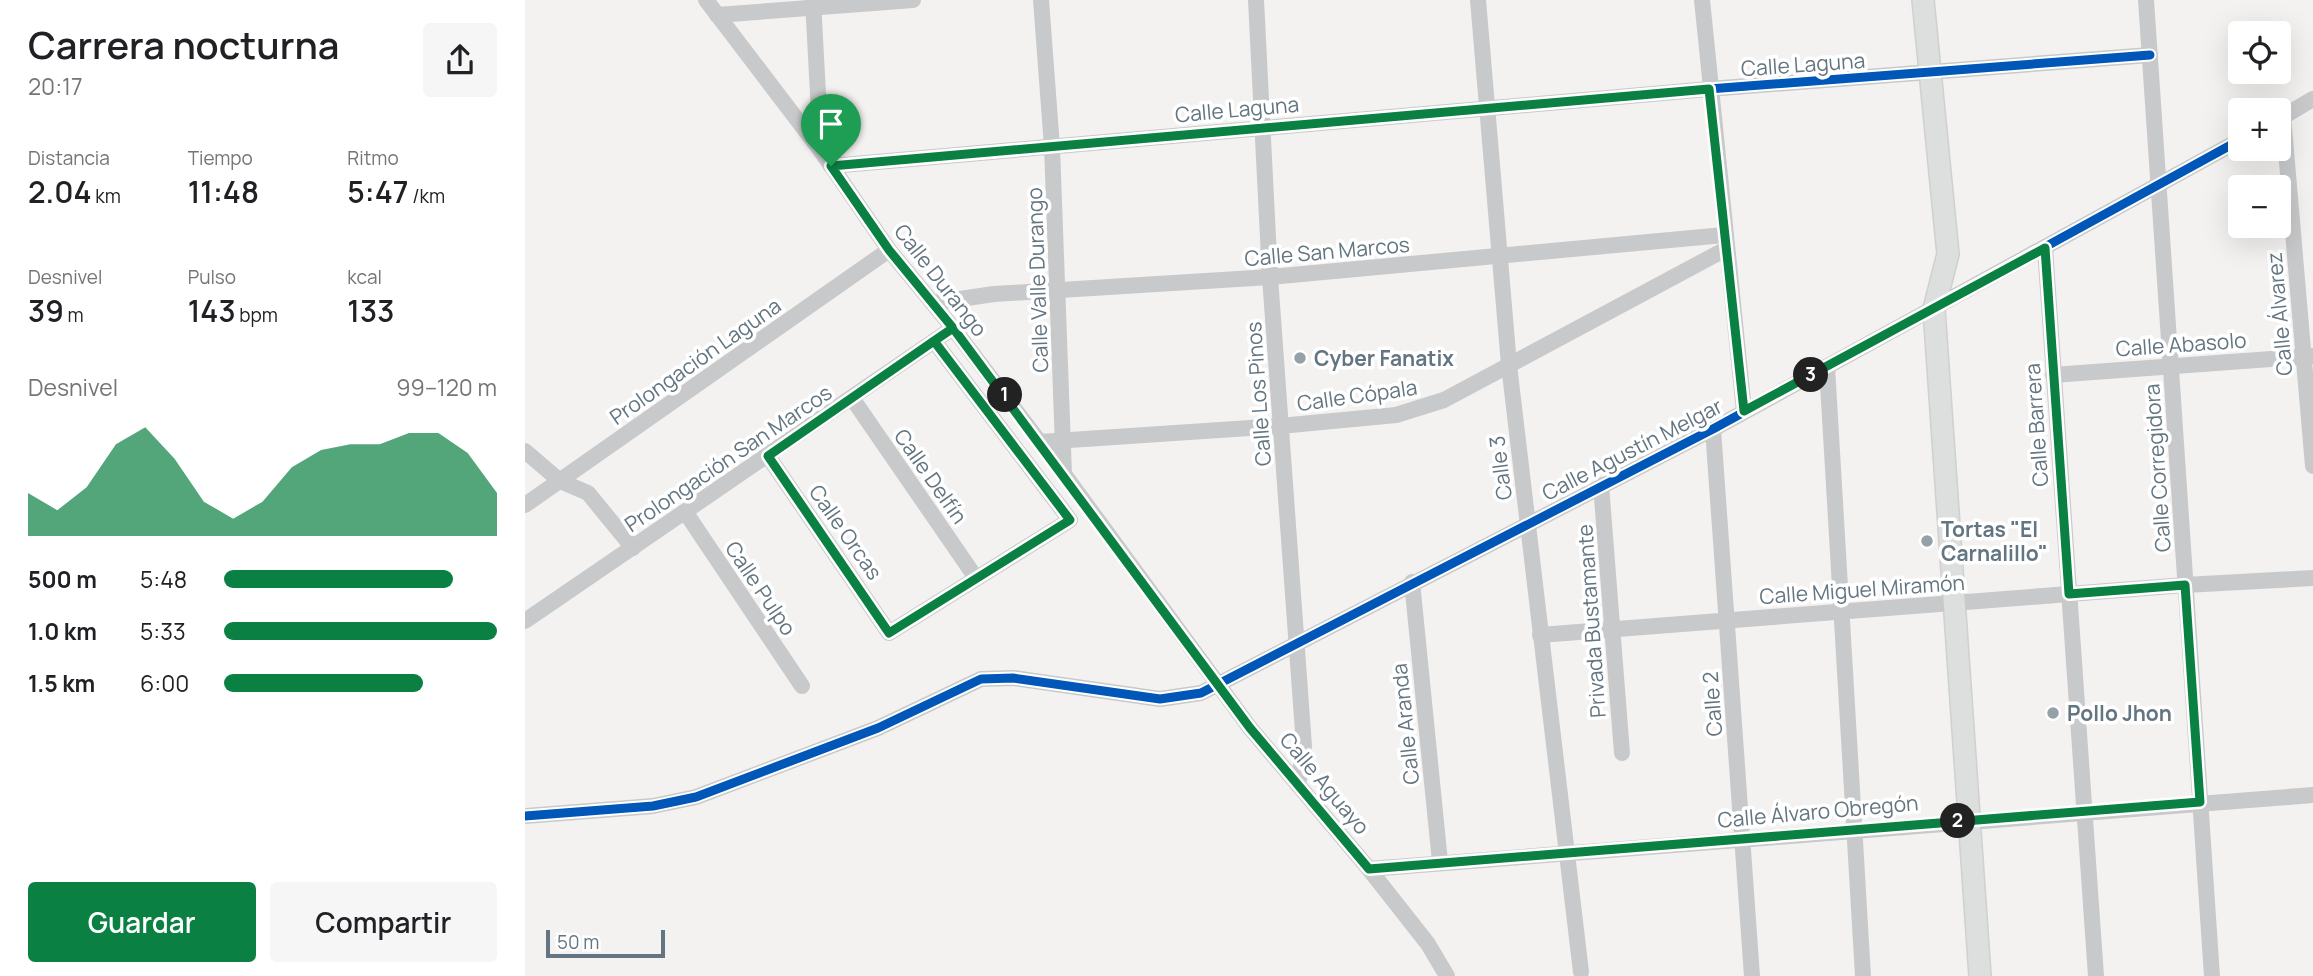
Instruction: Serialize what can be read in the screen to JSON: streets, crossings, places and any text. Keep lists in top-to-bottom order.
{
  "streets": {
    "street": [
      "Calle Laguna",
      "Calle San Marcos",
      "Calle Durango",
      "Calle Valle Durango",
      "Calle Álvarez",
      "Calle Abasolo",
      "Prolongación Laguna",
      "Calle Los Pinos",
      "Calle Cópala",
      "Calle Barrera",
      "Calle Agustín Melgar",
      "Prolongación San Marcos",
      "Calle 3",
      "Calle Corregidora",
      "Calle Delfín",
      "Calle Orcas",
      "Calle Pulpo",
      "Calle Miguel Miramón",
      "Privada Bustamante",
      "Calle 2",
      "Calle Aranda",
      "Calle Aguayo",
      "Calle Álvaro Obregón"
    ]
  },
  "crossings": [
    ["Calle Laguna", "Calle Durango"],
    ["Calle Laguna", "Calle Valle Durango"],
    ["Calle Laguna", "Calle Los Pinos"],
    ["Calle Laguna", "Calle 3"],
    ["Calle Laguna", "Calle Corregidora"],
    ["Calle San Marcos", "Calle Durango"],
    ["Calle San Marcos", "Calle Valle Durango"],
    ["Calle San Marcos", "Calle Los Pinos"],
    ["Calle San Marcos", "Calle Cópala"],
    ["Calle San Marcos", "Calle 3"],
    ["Calle Durango", "Calle Valle Durango"],
    ["Calle Durango", "Prolongación Laguna"],
    ["Calle Durango", "Calle Cópala"],
    ["Calle Durango", "Calle Agustín Melgar"],
    ["Calle Durango", "Prolongación San Marcos"],
    ["Calle Durango", "Calle Aguayo"],
    ["Calle Valle Durango", "Calle Cópala"],
    ["Calle Álvarez", "Calle Abasolo"],
    ["Calle Abasolo", "Calle Barrera"],
    ["Calle Abasolo", "Calle Corregidora"],
    ["Calle Los Pinos", "Calle Cópala"],
    ["Calle Los Pinos", "Calle Agustín Melgar"],
    ["Calle Los Pinos", "Calle Aguayo"],
    ["Calle Cópala", "Calle 3"],
    ["Calle Barrera", "Calle Agustín Melgar"],
    ["Calle Barrera", "Calle Miguel Miramón"],
    ["Calle Barrera", "Calle Álvaro Obregón"],
    ["Calle Agustín Melgar", "Calle 3"],
    ["Calle Agustín Melgar", "Calle Corregidora"],
    ["Calle Agustín Melgar", "Privada Bustamante"],
    ["Calle Agustín Melgar", "Calle 2"],
    ["Calle Agustín Melgar", "Calle Aranda"],
    ["Calle Agustín Melgar", "Calle Aguayo"],
    ["Prolongación San Marcos", "Calle Delfín"],
    ["Prolongación San Marcos", "Calle Orcas"],
    ["Prolongación San Marcos", "Calle Pulpo"],
    ["Calle 3", "Calle Miguel Miramón"],
    ["Calle 3", "Calle Álvaro Obregón"],
    ["Calle Corregidora", "Calle Miguel Miramón"],
    ["Calle Corregidora", "Calle Álvaro Obregón"],
    ["Calle Delfín", "Calle Orcas"],
    ["Calle Miguel Miramón", "Privada Bustamante"],
    ["Calle Miguel Miramón", "Calle 2"],
    ["Calle 2", "Calle Álvaro Obregón"],
    ["Calle Aranda", "Calle Álvaro Obregón"],
    ["Calle Aguayo", "Calle Álvaro Obregón"]
  ],
  "places": ["Cyber Fanatix", "Tortas \"El Carnalillo\"", "Pollo Jhon"],
  "scale_bar": "50 m",
  "page": {
    "heading": ["Carrera nocturna", "20:17"],
    "map_buttons": ["+", "−"],
    "stats": [
      ["Distancia", "2.04 km"],
      ["Tiempo", "11:48"],
      ["Ritmo", "5:47 /km"],
      ["Desnivel", "39 m"],
      ["Pulso", "143 bpm"],
      ["kcal", "133"]
    ],
    "chart": ["Desnivel", "99–120 m"],
    "pins": ["3", "1", "2"],
    "list": [
      {
        "name": "500 m",
        "note": "5:48"
      },
      {
        "name": "1.0 km",
        "note": "5:33"
      },
      {
        "name": "1.5 km",
        "note": "6:00"
      }
    ],
    "buttons": ["Guardar", "Compartir"],
    "scale": "50 m"
  }
}
